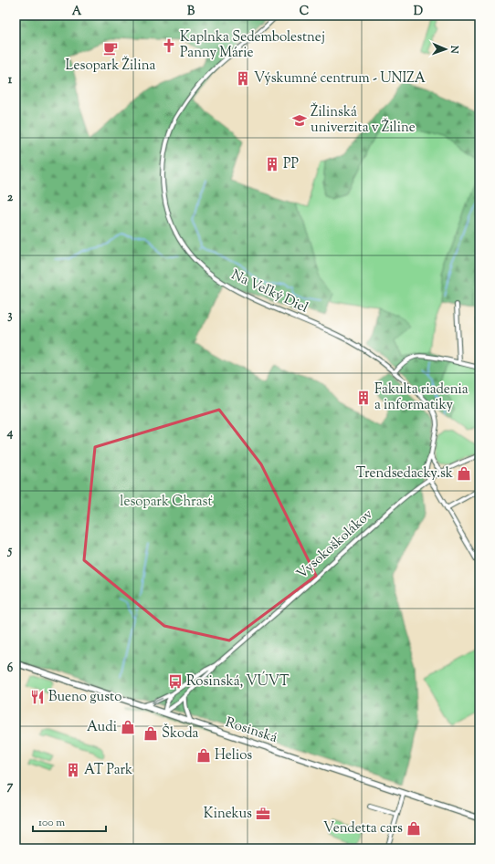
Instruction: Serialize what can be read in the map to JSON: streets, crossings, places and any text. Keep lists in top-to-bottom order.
{
  "streets": {
    "street": ["Na Veľký Diel", "Vysokoškolákov", "Rosinská"]
  },
  "crossings": [
    ["Na Veľký Diel", "Vysokoškolákov"],
    ["Vysokoškolákov", "Rosinská"]
  ],
  "parks": ["lesopark Chrasť"],
  "places": {
    "church": ["Kaplnka Sedembolestnej Panny Márie"],
    "cafe": ["Lesopark Žilina"],
    "building": [
      "Výskumné centrum - UNIZA",
      "PP",
      "Fakulta riadenia a informatiky",
      "AT Park"
    ],
    "school or university": ["Žilinská univerzita v Žiline"],
    "shop": [
      "Trendsedacky.sk",
      "Audi",
      "Škoda",
      "Helios",
      "Vendetta cars"
    ],
    "bus stop": ["Rosinská, VÚVT"],
    "restaurant": ["Bueno gusto"],
    "office": ["Kinekus"]
  },
  "scale_bar": "100 m",
  "north": "right",
  "grid": {
    "columns": [
      "A",
      "B",
      "C",
      "D"
    ],
    "rows": [
      "1",
      "2",
      "3",
      "4",
      "5",
      "6",
      "7"
    ]
  }
}
